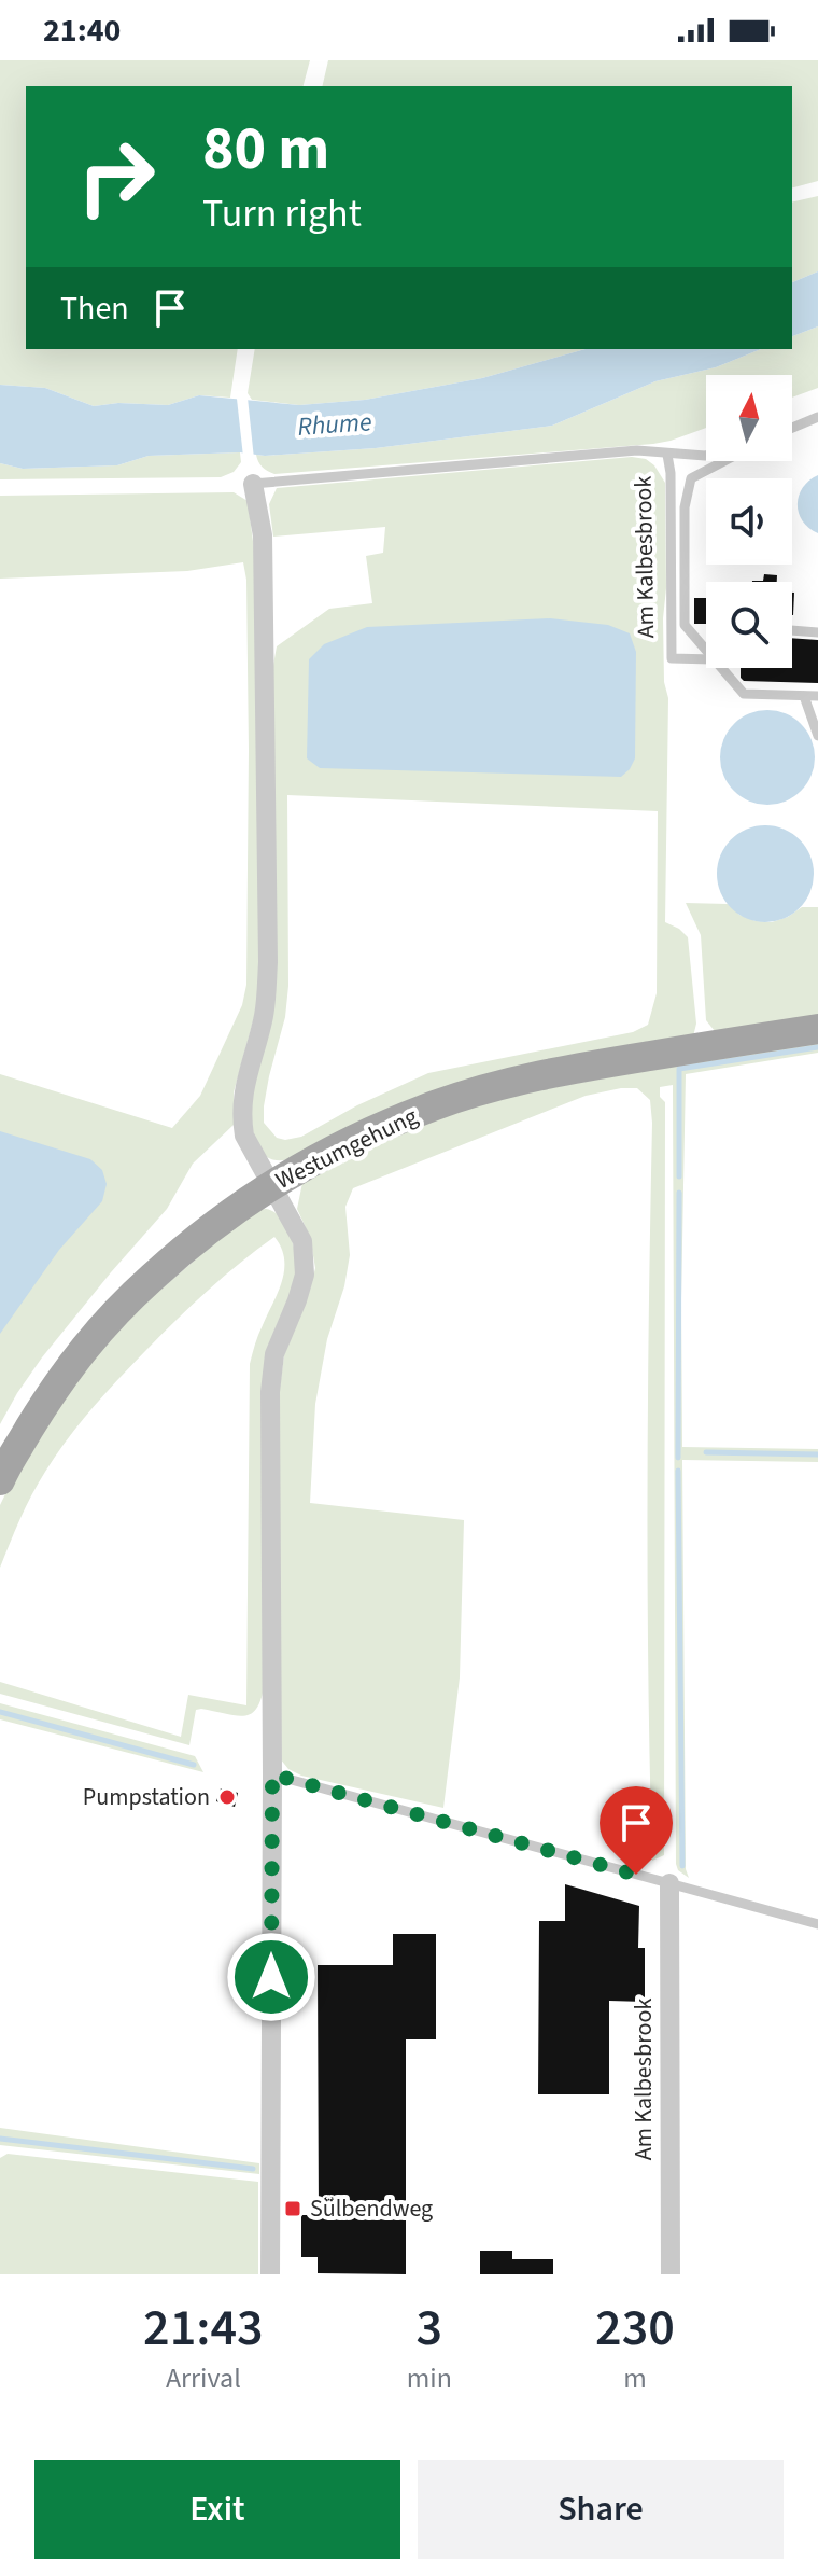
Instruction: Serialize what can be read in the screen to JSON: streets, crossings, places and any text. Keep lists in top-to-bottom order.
{
  "streets": {
    "main road": ["Westumgehung"],
    "street": ["Am Kalbesbrook"]
  },
  "water": ["Rhume"],
  "places": {
    "other": ["Pumpstation"],
    "transit": ["Sülbendweg"]
  },
  "north": "top",
  "page": {
    "status": "21:40",
    "turn": ["80 m", "Turn right"],
    "then": "Then",
    "eta": [
      "21:43",
      "Arrival",
      "3",
      "min",
      "230",
      "m"
    ],
    "buttons": ["Exit", "Share"]
  }
}
